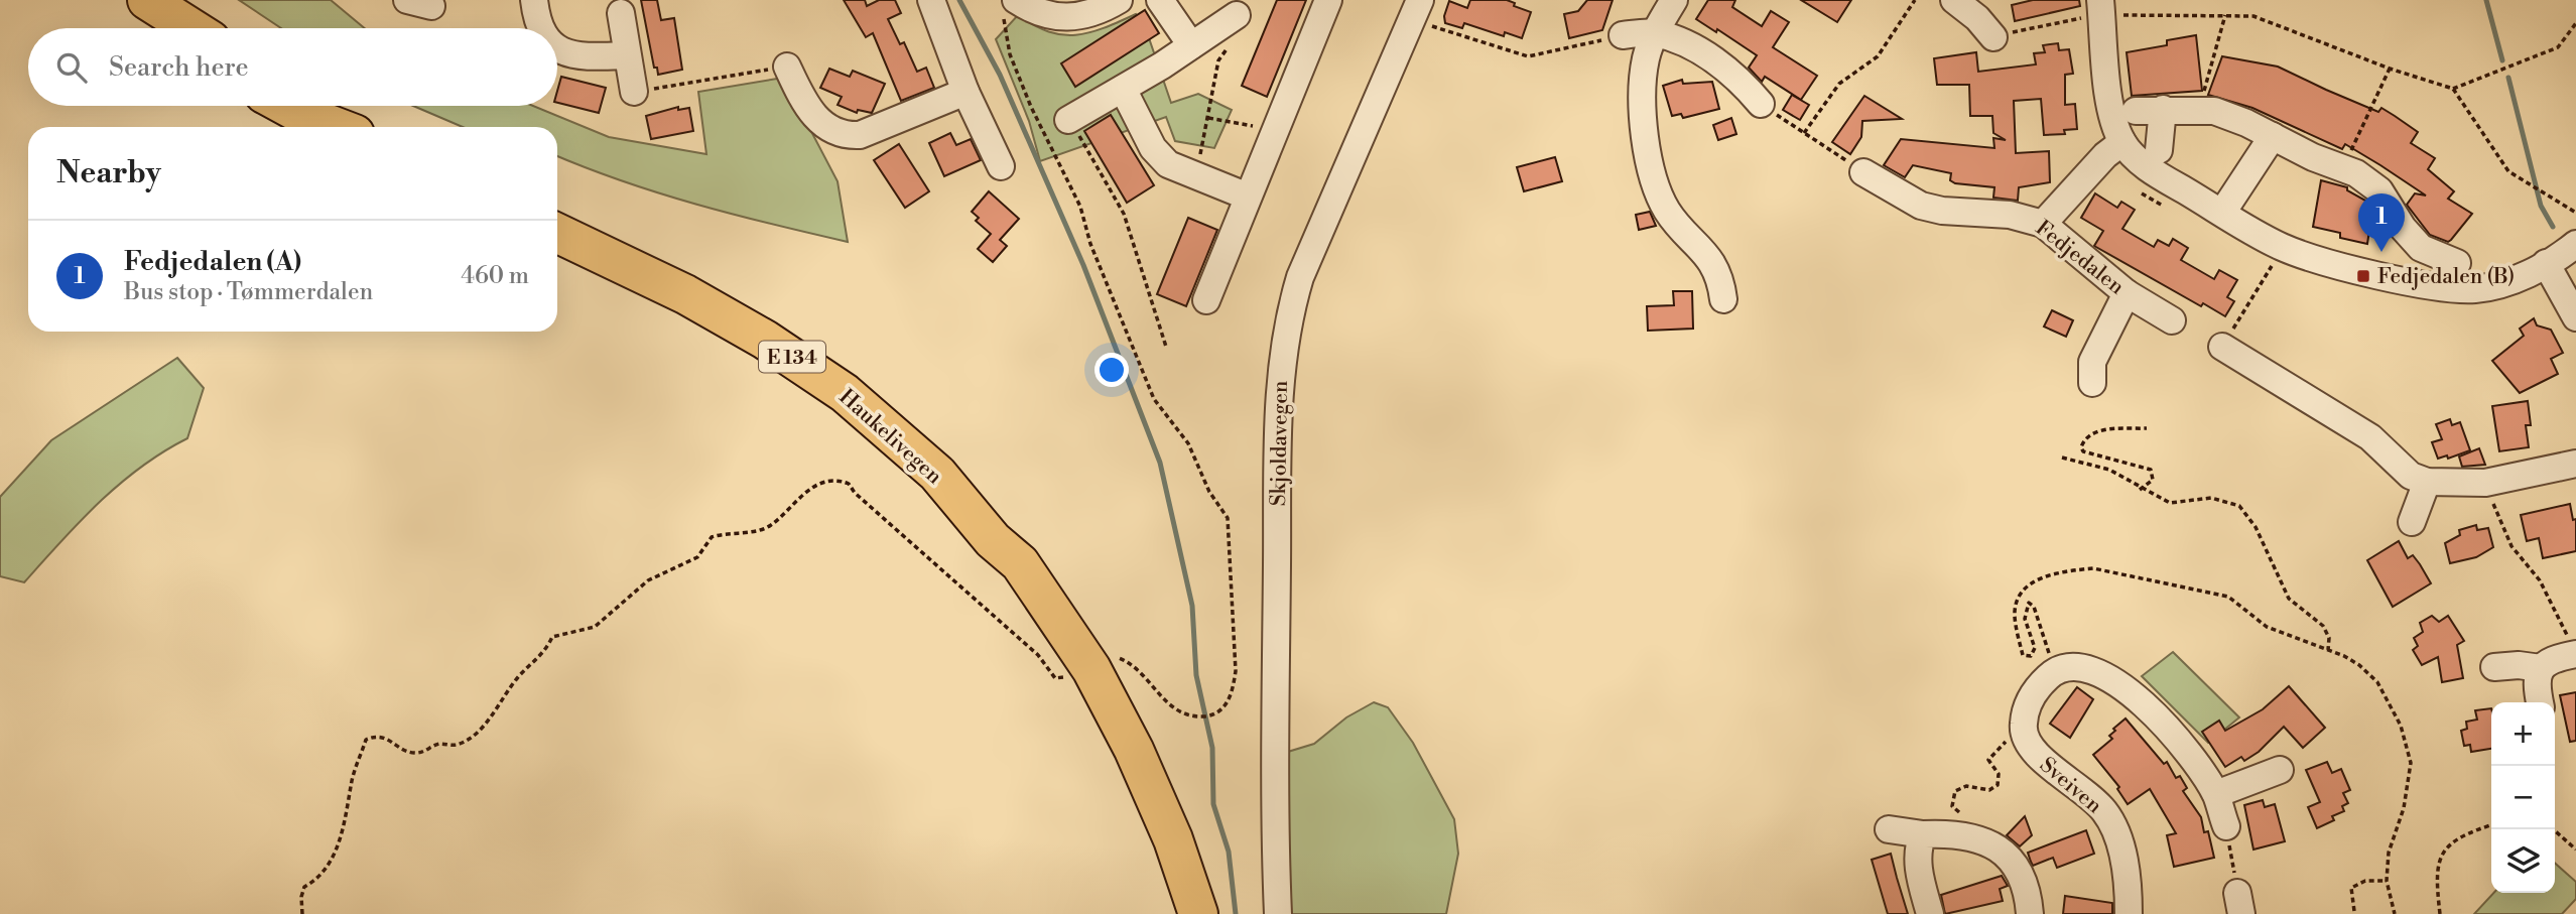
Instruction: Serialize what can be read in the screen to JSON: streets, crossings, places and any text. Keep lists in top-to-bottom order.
{
  "streets": {
    "highway": ["E 134", "Haukelivegen"],
    "street": ["Fedjedalen", "Skjoldavegen", "Sveiven"]
  },
  "places": {
    "transit": ["Fedjedalen (B)"]
  },
  "page": {
    "search": "Search here",
    "heading": "Nearby",
    "pins": "1",
    "list": [
      {
        "mark": "1",
        "name": "Fedjedalen (A)",
        "note": "Bus stop · Tømmerdalen",
        "value": "460 m"
      }
    ],
    "map_buttons": ["+", "−"]
  }
}
